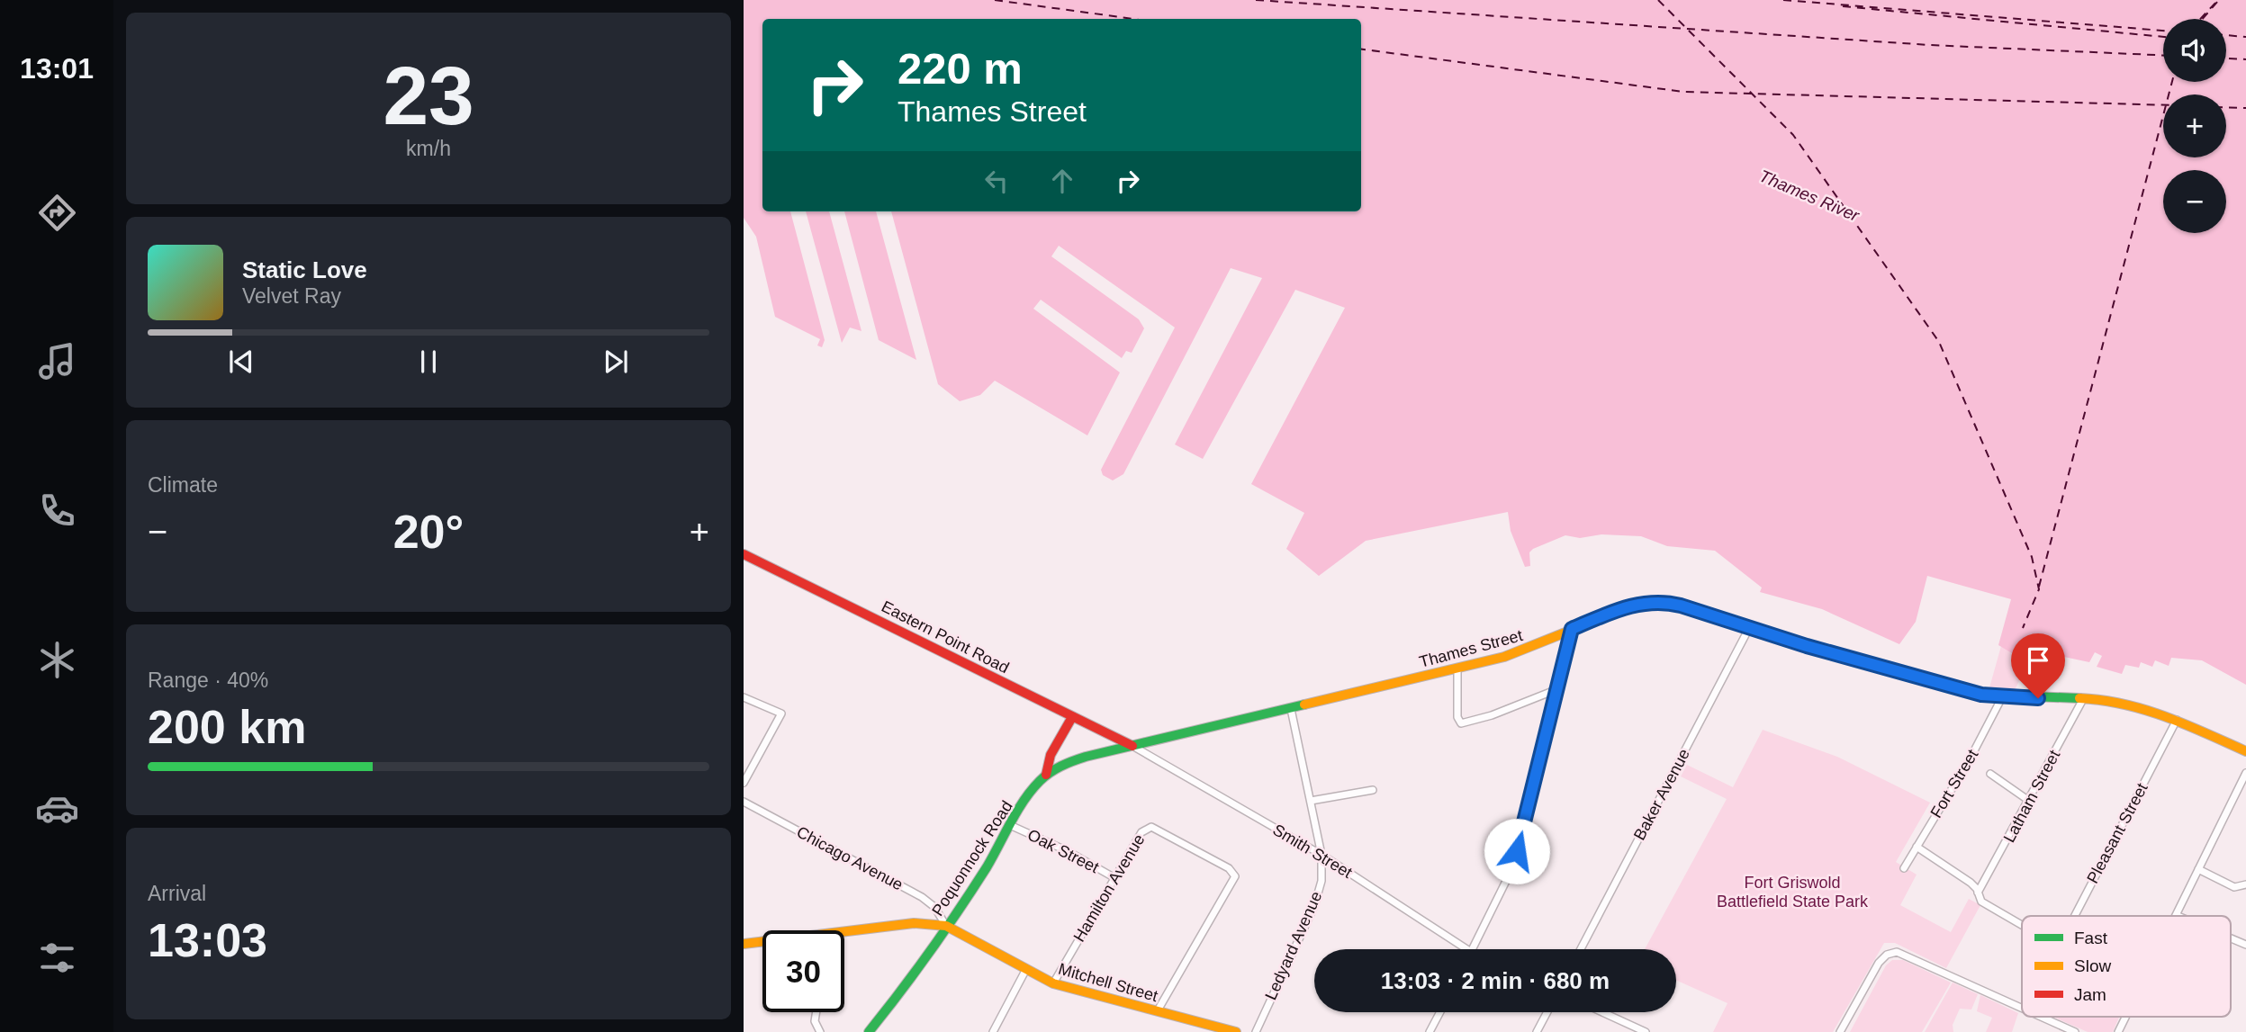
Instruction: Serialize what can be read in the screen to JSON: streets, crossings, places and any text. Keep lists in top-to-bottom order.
{
  "streets": {
    "street": [
      "Eastern Point Road",
      "Thames Street",
      "Fort Street",
      "Baker Avenue",
      "Latham Street",
      "Pleasant Street",
      "Oak Street",
      "Smith Street",
      "Chicago Avenue",
      "Poquonnock Road",
      "Hamilton Avenue",
      "Ledyard Avenue",
      "Mitchell Street"
    ]
  },
  "crossings": [
    ["Eastern Point Road", "Thames Street"],
    ["Eastern Point Road", "Smith Street"],
    ["Eastern Point Road", "Poquonnock Road"],
    ["Thames Street", "Fort Street"],
    ["Thames Street", "Baker Avenue"],
    ["Thames Street", "Latham Street"],
    ["Thames Street", "Pleasant Street"],
    ["Thames Street", "Smith Street"],
    ["Thames Street", "Poquonnock Road"],
    ["Thames Street", "Ledyard Avenue"],
    ["Oak Street", "Poquonnock Road"],
    ["Oak Street", "Hamilton Avenue"],
    ["Smith Street", "Poquonnock Road"],
    ["Smith Street", "Ledyard Avenue"],
    ["Chicago Avenue", "Poquonnock Road"],
    ["Chicago Avenue", "Mitchell Street"],
    ["Poquonnock Road", "Mitchell Street"],
    ["Hamilton Avenue", "Mitchell Street"]
  ],
  "water": ["Thames River"],
  "parks": ["Fort Griswold Battlefield State Park"],
  "legend": ["Fast", "Slow", "Jam"],
  "page": {
    "tabs": "13:01",
    "tile": [
      ["23", "km/h"],
      "Climate",
      ["Range · 40%", "200 km"],
      ["Arrival", "13:03"]
    ],
    "map_buttons": ["+", "−"],
    "turn": ["220 m", "Thames Street"],
    "song": ["Static Love", "Velvet Ray"],
    "heat": ["−", "20°", "+"],
    "limit": "30",
    "trip": "13:03 · 2 min · 680 m"
  }
}
